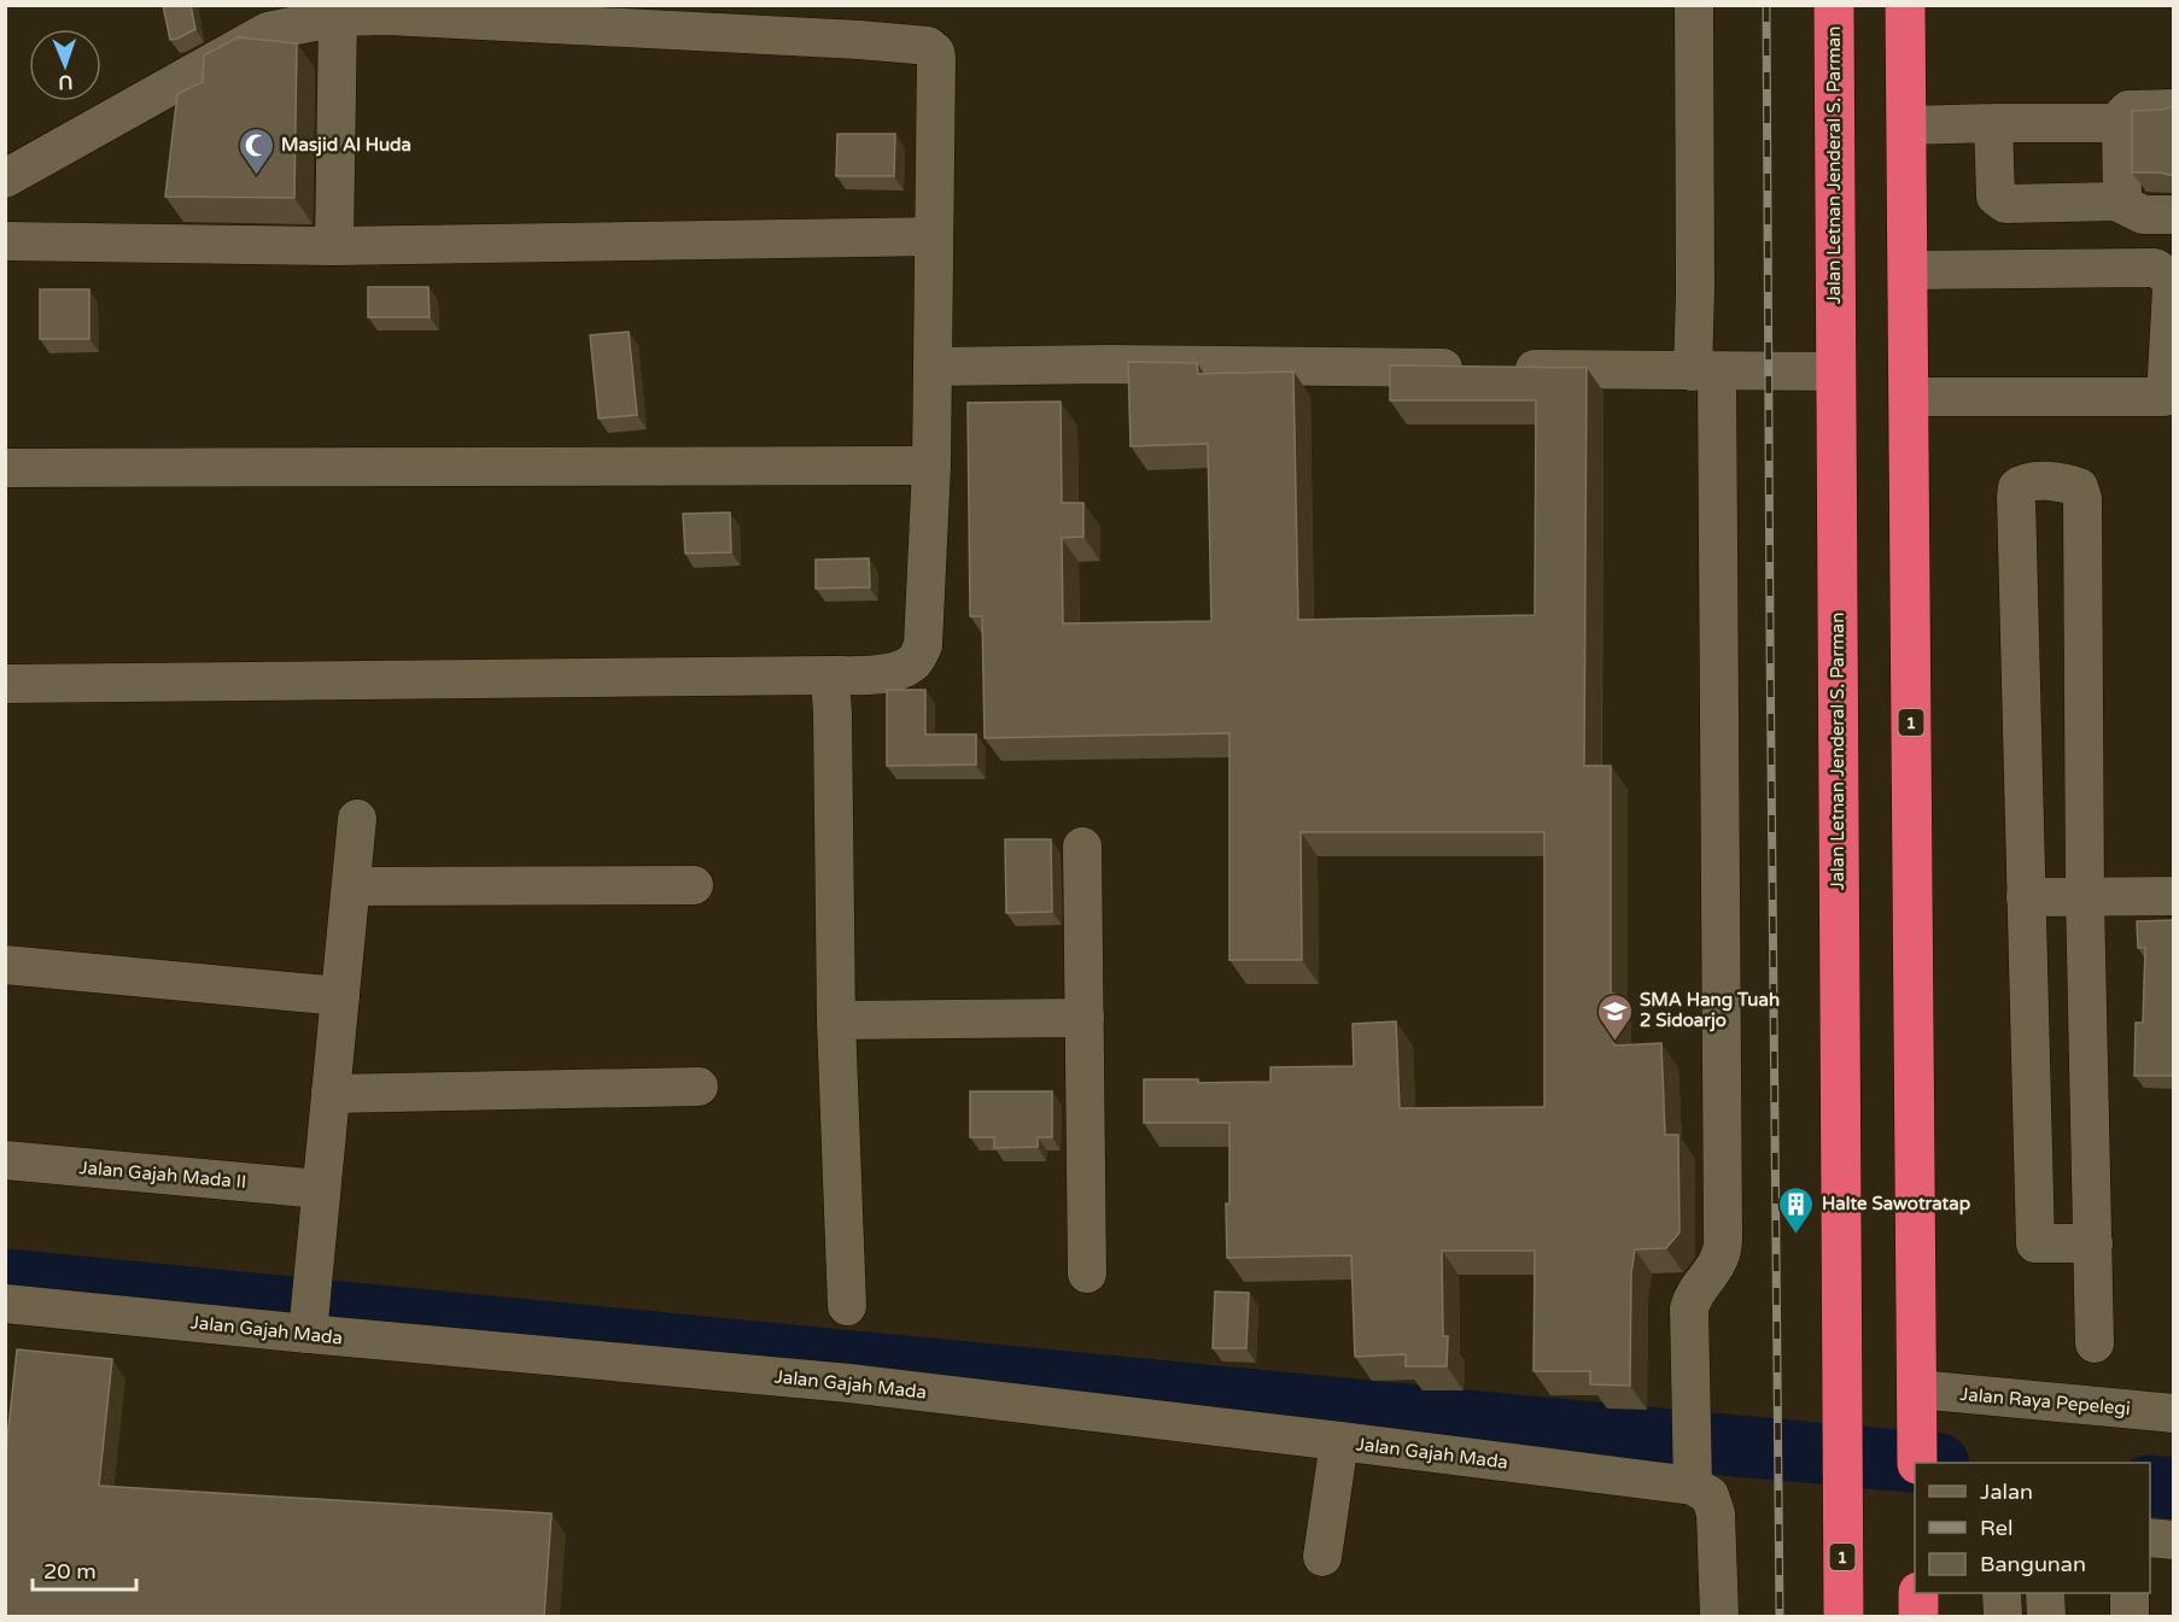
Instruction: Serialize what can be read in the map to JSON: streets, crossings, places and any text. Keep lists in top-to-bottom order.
{
  "streets": {
    "highway": ["Jalan Letnan Jenderal S. Parman", "1"],
    "street": ["Jalan Gajah Mada II", "Jalan Gajah Mada", "Jalan Raya Pepelegi"]
  },
  "crossings": [
    ["1", "Jalan Raya Pepelegi"]
  ],
  "places": {
    "mosque": ["Masjid Al Huda"],
    "school or university": ["SMA Hang Tuah 2 Sidoarjo"],
    "building": ["Halte Sawotratap"]
  },
  "legend": ["Jalan", "Rel", "Bangunan"],
  "scale_bar": "20 m",
  "north": "bottom"
}
